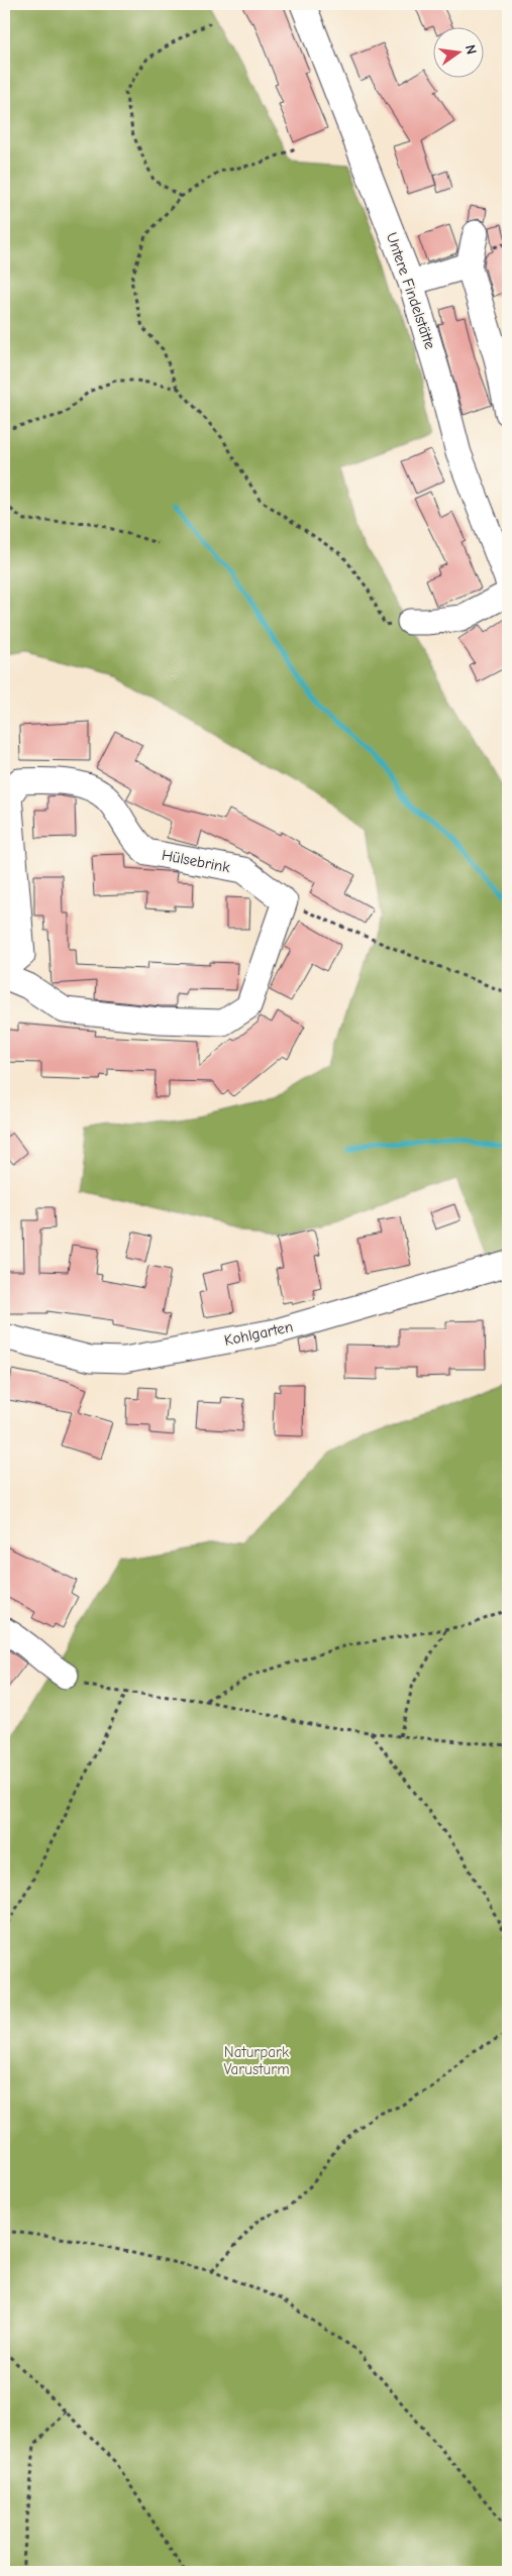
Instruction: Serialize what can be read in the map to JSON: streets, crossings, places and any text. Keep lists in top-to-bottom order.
{
  "streets": {
    "street": ["Untere Findelstätte", "Hülsebrink", "Kohlgarten"]
  },
  "parks": ["Naturpark Varusturm"],
  "north": "right"
}
